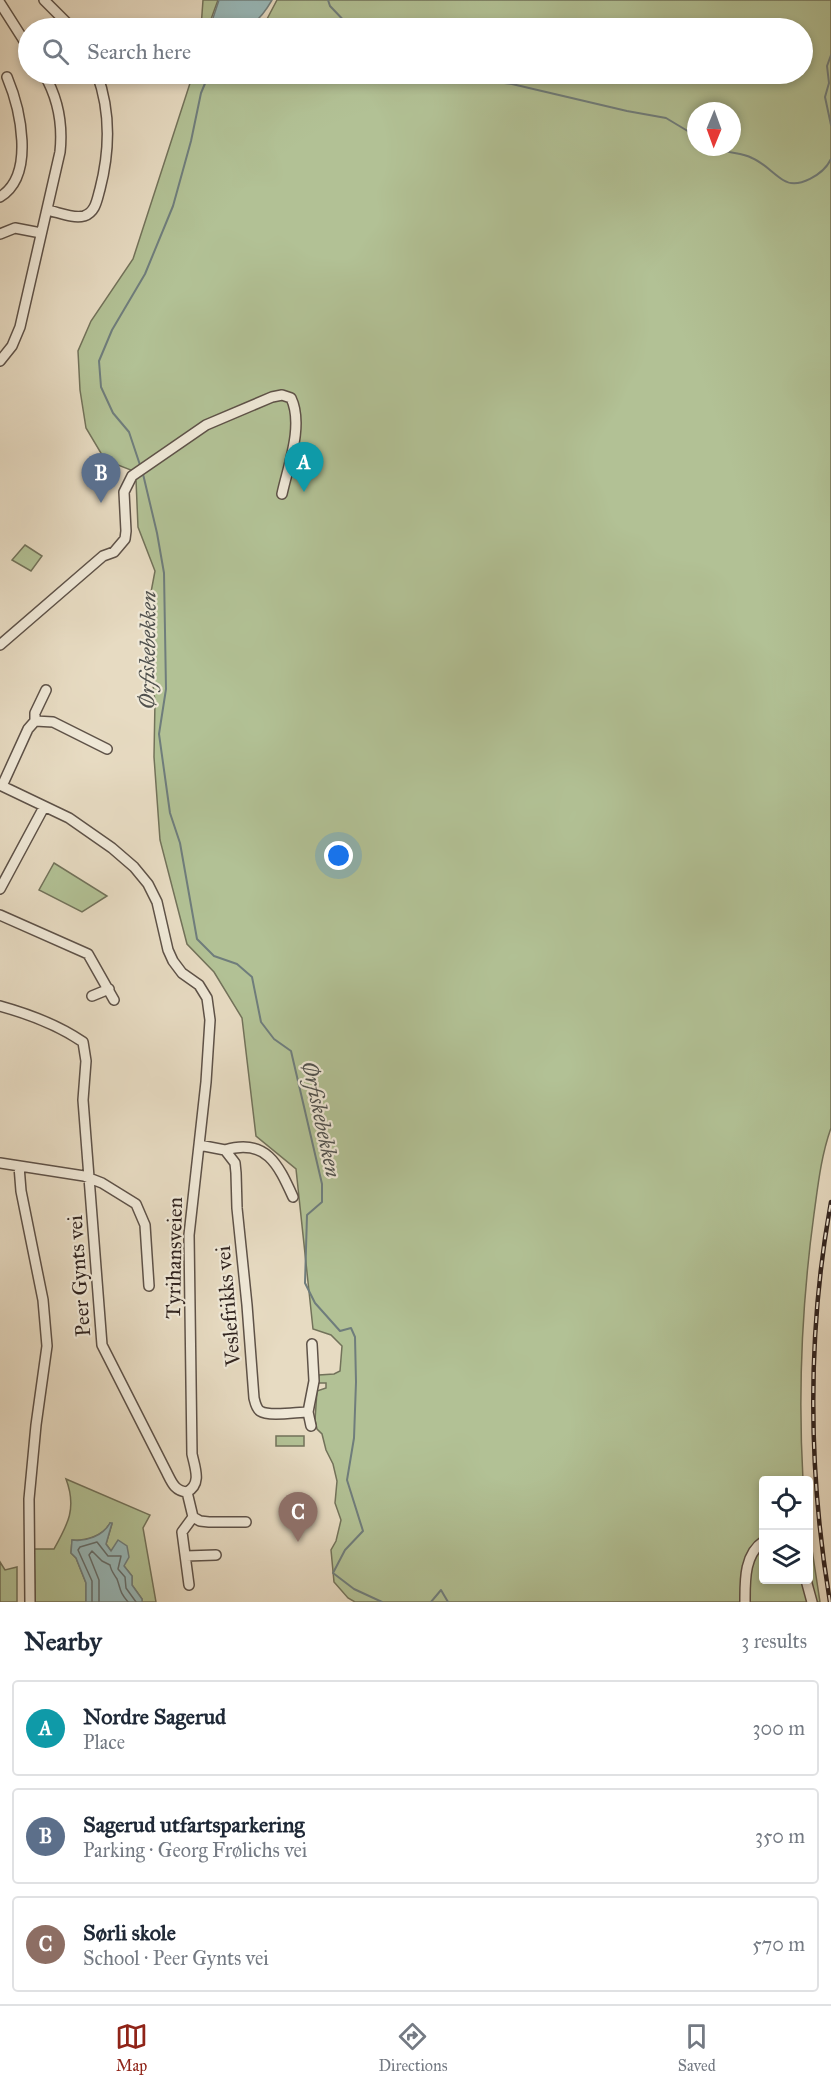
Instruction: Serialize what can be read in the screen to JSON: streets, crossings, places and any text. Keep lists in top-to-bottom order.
{
  "streets": {
    "street": ["Tyrihansveien", "Peer Gynts vei", "Veslefrikks vei"]
  },
  "crossings": [
    ["Tyrihansveien", "Peer Gynts vei"]
  ],
  "water": ["Ørfiskebekken"],
  "north": "bottom",
  "page": {
    "search": "Search here",
    "pins": ["A", "B", "C"],
    "heading": ["Nearby", "3 results"],
    "list": [
      {
        "mark": "A",
        "name": "Nordre Sagerud",
        "note": "Place",
        "value": "300 m"
      },
      {
        "mark": "B",
        "name": "Sagerud utfartsparkering",
        "note": "Parking · Georg Frølichs vei",
        "value": "350 m"
      },
      {
        "mark": "C",
        "name": "Sørli skole",
        "note": "School · Peer Gynts vei",
        "value": "570 m"
      }
    ],
    "nav": ["Map", "Directions", "Saved"]
  }
}
